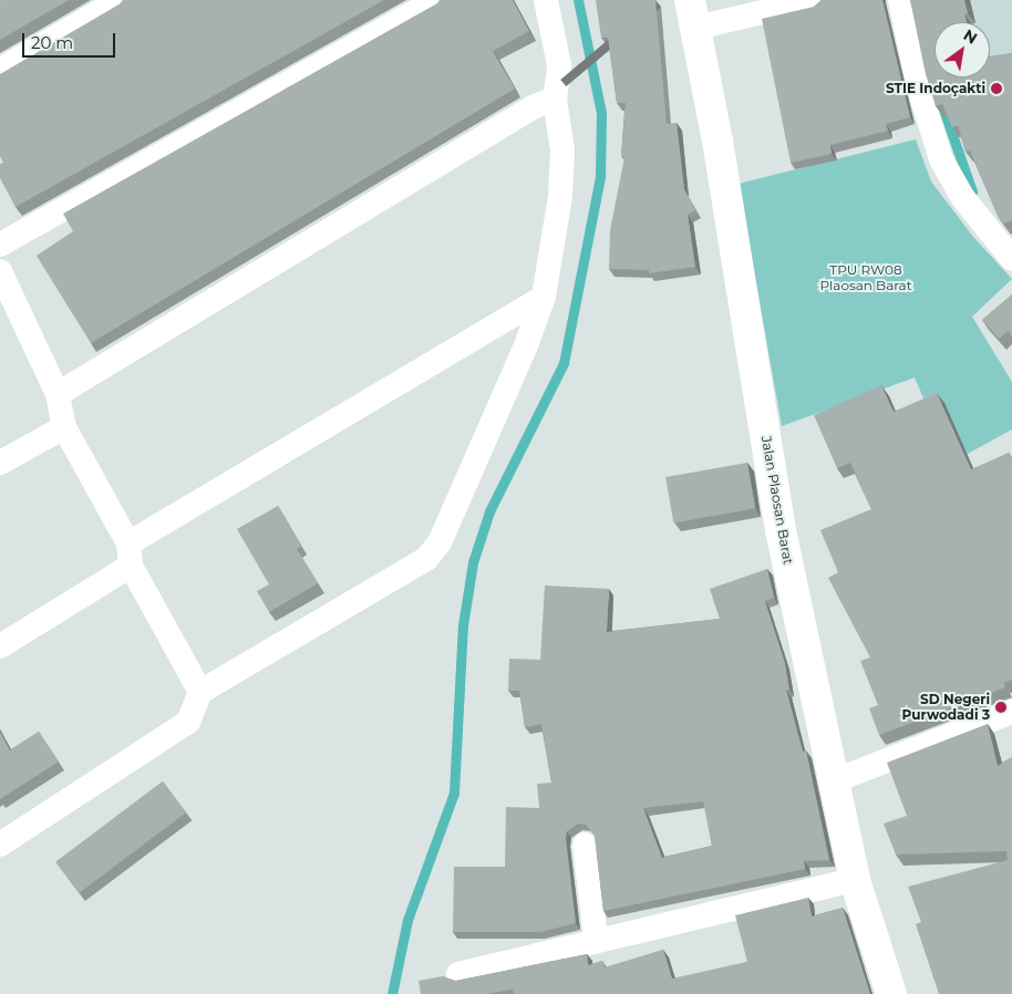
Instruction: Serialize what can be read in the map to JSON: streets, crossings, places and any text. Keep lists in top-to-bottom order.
{
  "streets": {
    "street": ["Jalan Plaosan Barat"]
  },
  "parks": ["TPU RW08 Plaosan Barat"],
  "places": ["STIE Indoçakti", "SD Negeri Purwodadi 3"],
  "scale_bar": "20 m",
  "north": "top right"
}
